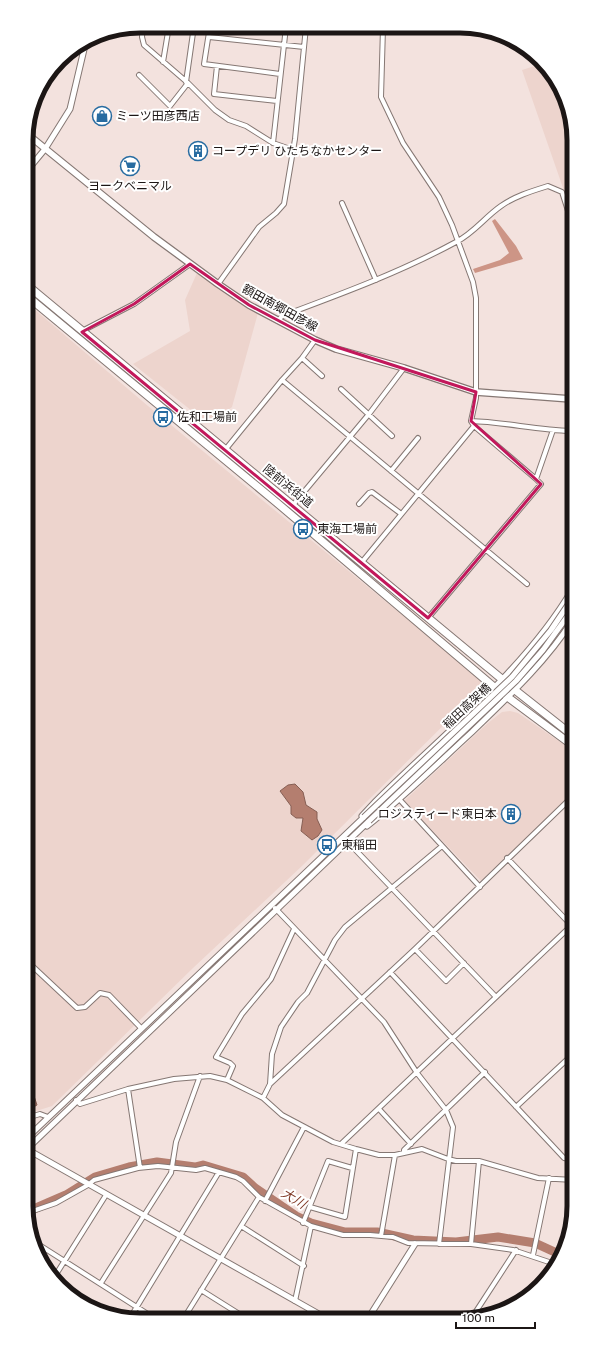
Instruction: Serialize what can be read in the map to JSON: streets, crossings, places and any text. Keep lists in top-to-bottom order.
{
  "streets": {
    "highway": ["陸前浜街道"],
    "main road": ["額田南郷田彦線"],
    "street": ["稲田高架橋"]
  },
  "water": ["大川"],
  "places": {
    "shop": ["ミーツ田彦西店"],
    "building": ["コープデリ ひたちなかセンター", "ロジスティード東日本"],
    "supermarket": ["ヨークベニマル"],
    "bus stop": ["佐和工場前", "東海工場前", "東稲田"]
  },
  "scale_bar": "100 m"
}
